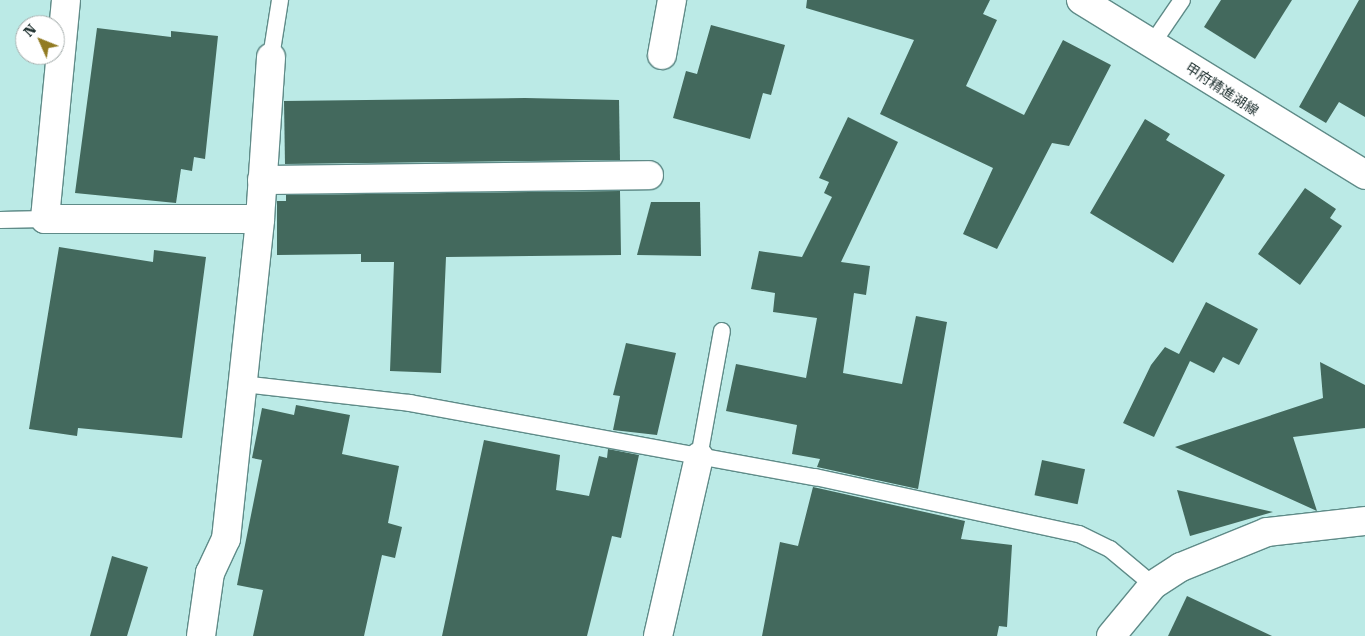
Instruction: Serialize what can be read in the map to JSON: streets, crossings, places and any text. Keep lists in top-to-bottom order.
{
  "streets": {
    "street": ["甲府精進湖線"]
  },
  "north": "top left"
}
